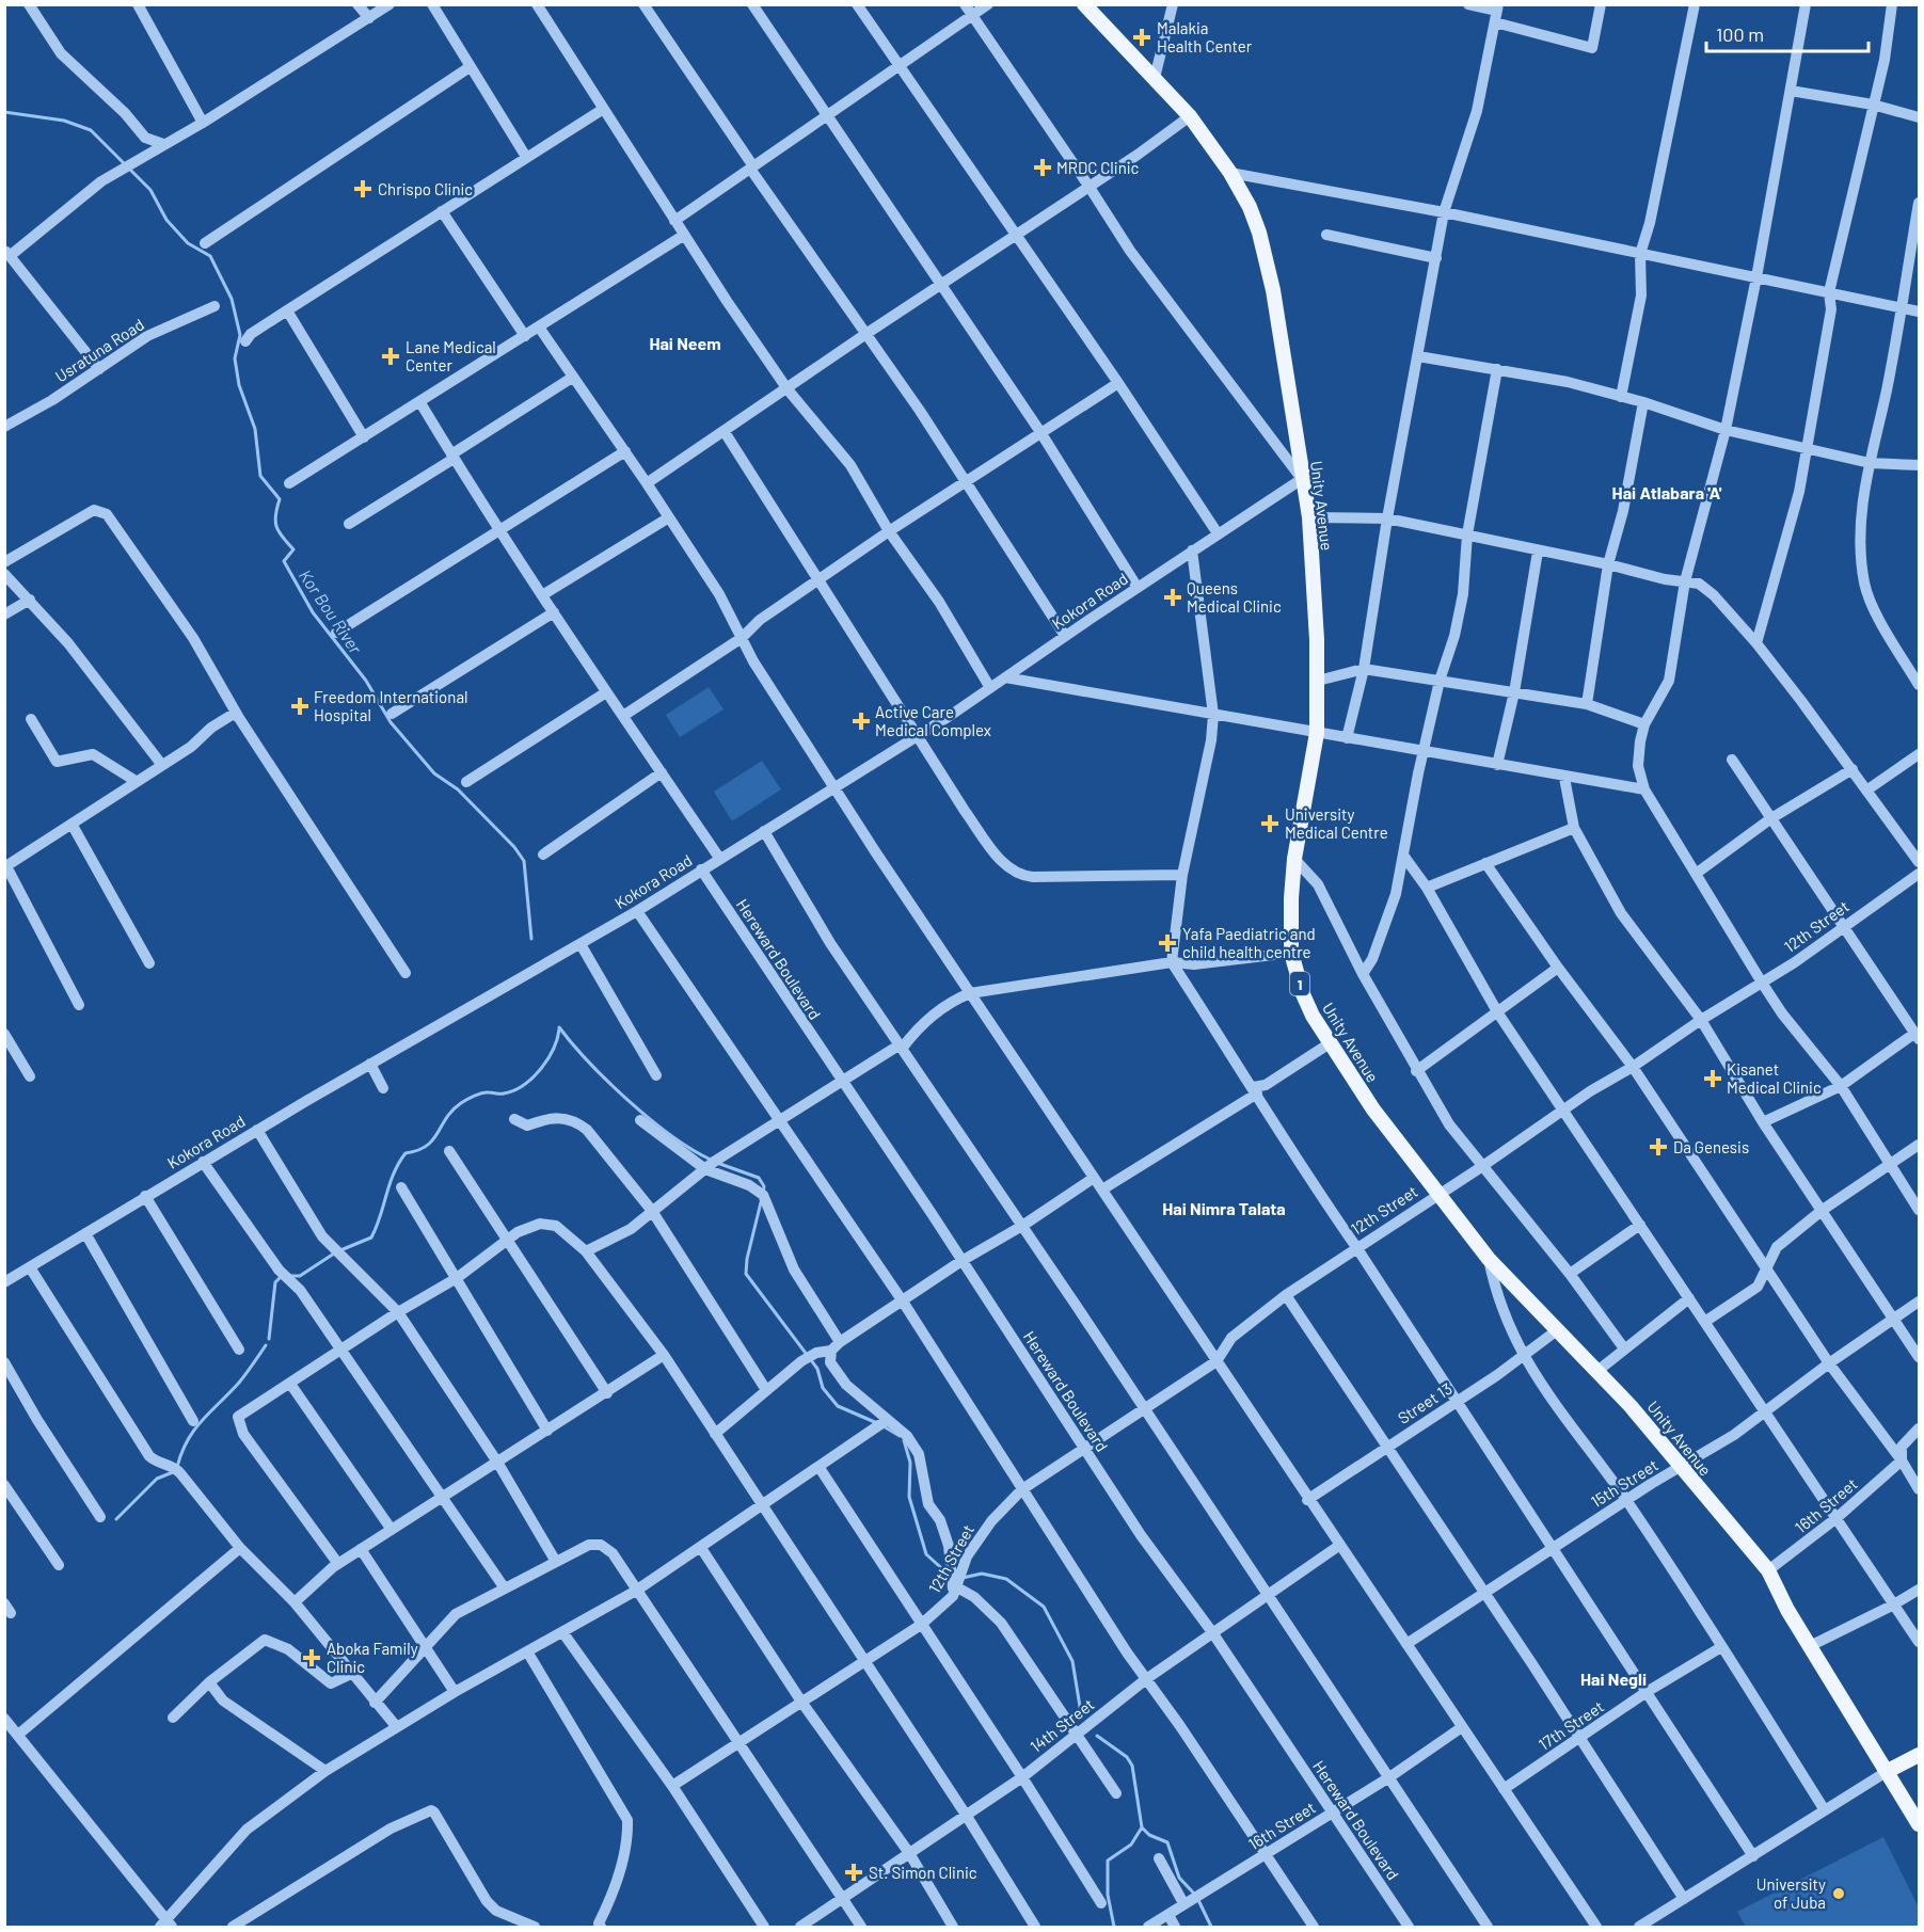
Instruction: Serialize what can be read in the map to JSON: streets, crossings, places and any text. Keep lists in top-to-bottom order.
{
  "streets": {
    "main road": ["Unity Avenue", "1"],
    "street": [
      "Usratuna Road",
      "Kokora Road",
      "12th Street",
      "Hereward Boulevard",
      "Street 13",
      "15th Street",
      "16th Street",
      "14th Street",
      "17th Street"
    ]
  },
  "crossings": [
    ["Unity Avenue", "Kokora Road"],
    ["Unity Avenue", "12th Street"],
    ["Unity Avenue", "Street 13"],
    ["Unity Avenue", "15th Street"],
    ["Unity Avenue", "16th Street"],
    ["Kokora Road", "Hereward Boulevard"],
    ["12th Street", "Hereward Boulevard"],
    ["Hereward Boulevard", "16th Street"],
    ["Hereward Boulevard", "14th Street"]
  ],
  "districts": [
    "Hai Neem",
    "Hai Atlabara 'A'",
    "Hai Nimra Talata",
    "Hai Negli"
  ],
  "water": ["Kor Bou River"],
  "places": {
    "health": [
      "Malakia Health Center",
      "MRDC Clinic",
      "Chrispo Clinic",
      "Lane Medical Center",
      "Queens Medical Clinic",
      "Freedom International Hospital",
      "Active Care Medical Complex",
      "University Medical Centre",
      "Yafa Paediatric and child health centre",
      "Kisanet Medical Clinic",
      "Da Genesis",
      "Aboka Family Clinic",
      "St. Simon Clinic"
    ],
    "other": ["University of Juba"]
  },
  "scale_bar": "100 m"
}
